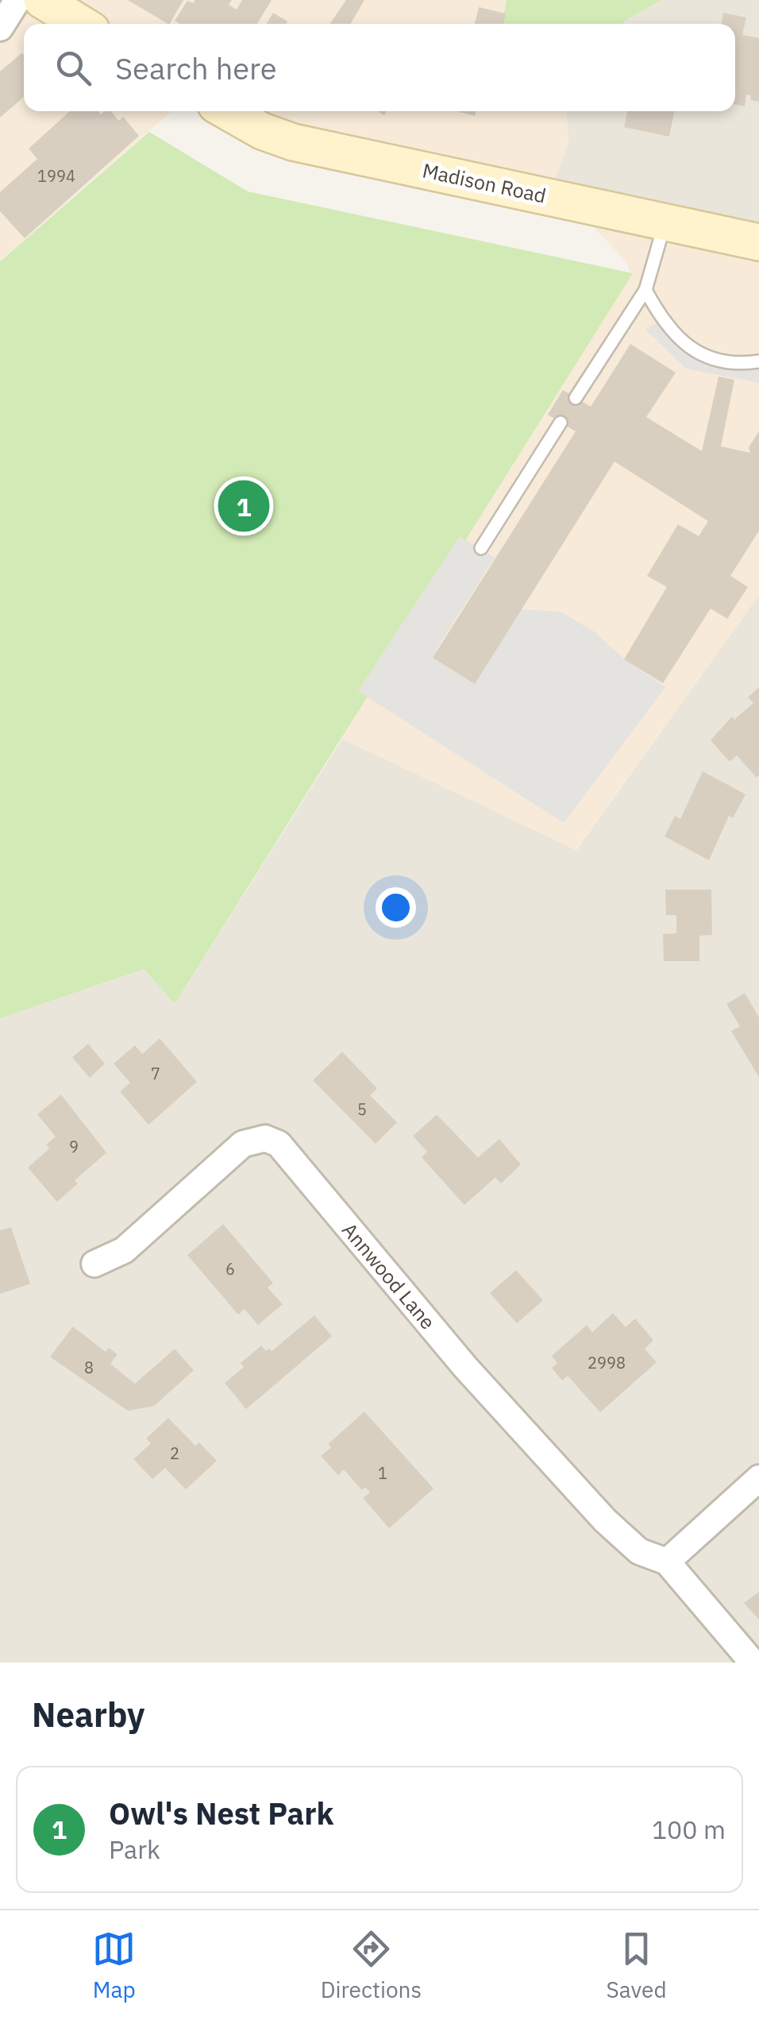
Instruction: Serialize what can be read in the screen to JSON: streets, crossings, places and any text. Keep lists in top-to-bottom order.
{
  "streets": {
    "main road": ["Madison Road"],
    "street": ["Annwood Lane"]
  },
  "house_numbers": [
    "1994",
    "7",
    "5",
    "9",
    "6",
    "2998",
    "8",
    "2",
    "1"
  ],
  "page": {
    "search": "Search here",
    "pins": "1",
    "heading": "Nearby",
    "list": [
      {
        "mark": "1",
        "name": "Owl's Nest Park",
        "note": "Park",
        "value": "100 m"
      }
    ],
    "nav": ["Map", "Directions", "Saved"]
  }
}
